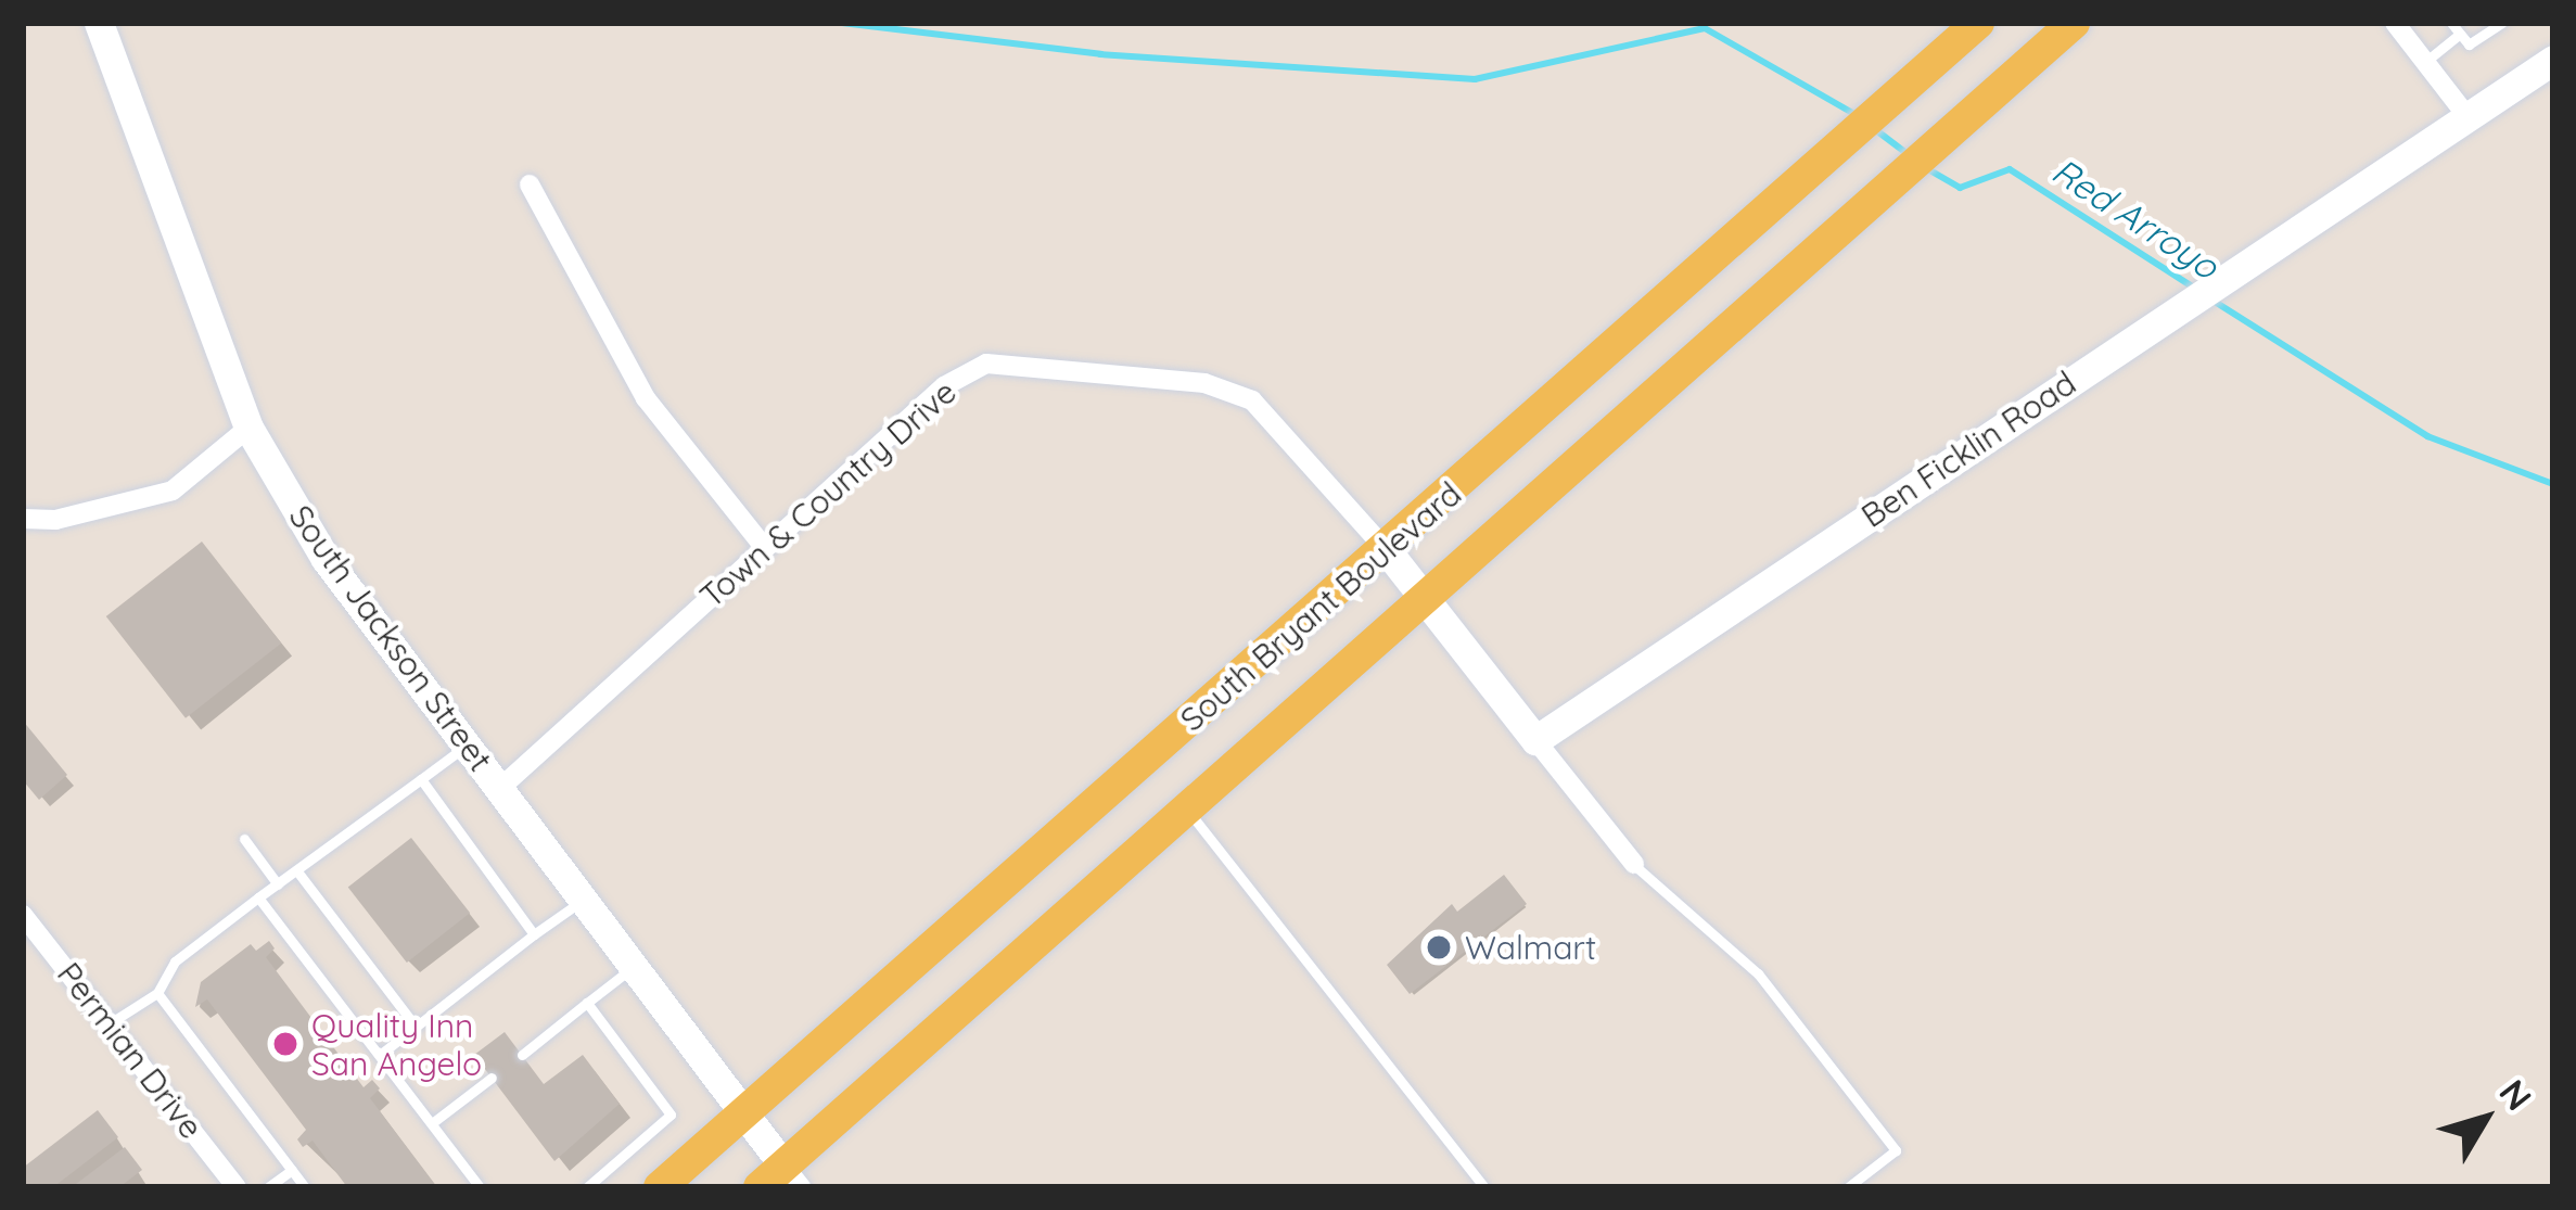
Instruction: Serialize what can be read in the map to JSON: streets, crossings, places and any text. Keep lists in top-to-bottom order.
{
  "streets": {
    "main road": ["South Bryant Boulevard"],
    "street": [
      "Ben Ficklin Road",
      "Town & Country Drive",
      "South Jackson Street",
      "Permian Drive"
    ]
  },
  "crossings": [
    ["Town & Country Drive", "South Bryant Boulevard"],
    ["Town & Country Drive", "South Jackson Street"],
    ["South Bryant Boulevard", "South Jackson Street"]
  ],
  "water": ["Red Arroyo"],
  "places": ["Walmart", "Quality Inn San Angelo"],
  "north": "top right"
}
